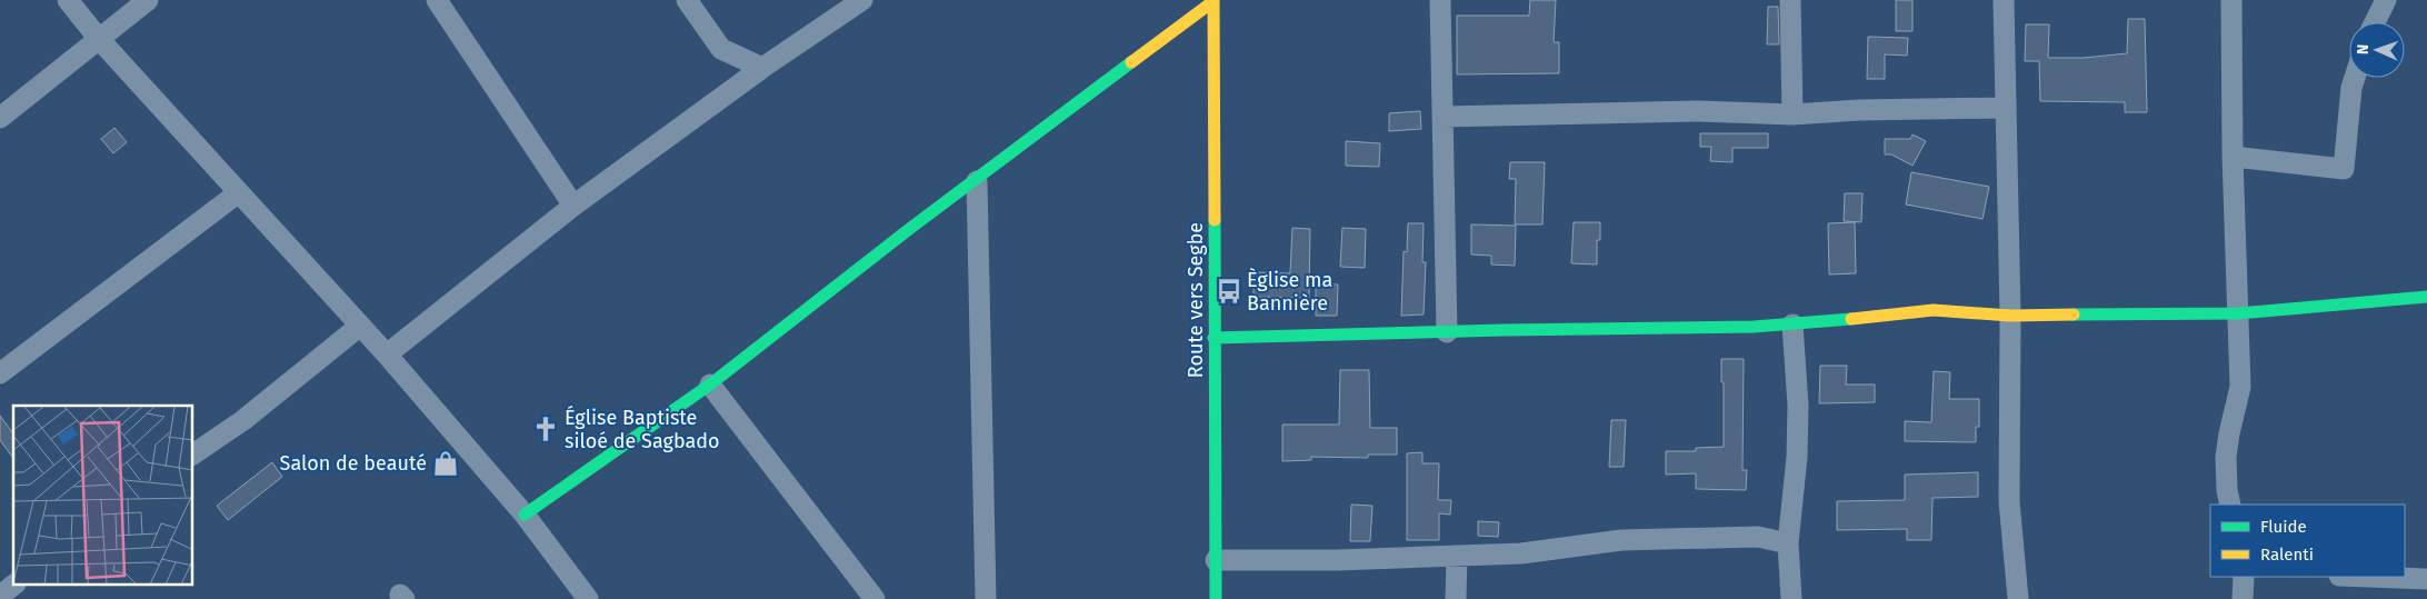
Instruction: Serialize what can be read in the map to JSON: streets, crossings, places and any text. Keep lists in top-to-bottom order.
{
  "streets": {
    "street": ["Route vers Segbe"]
  },
  "places": {
    "bus stop": ["Èglise ma Bannière"],
    "church": ["Église Baptiste siloé de Sagbado"],
    "shop": ["Salon de beauté"]
  },
  "legend": ["Fluide", "Ralenti"],
  "north": "left"
}
